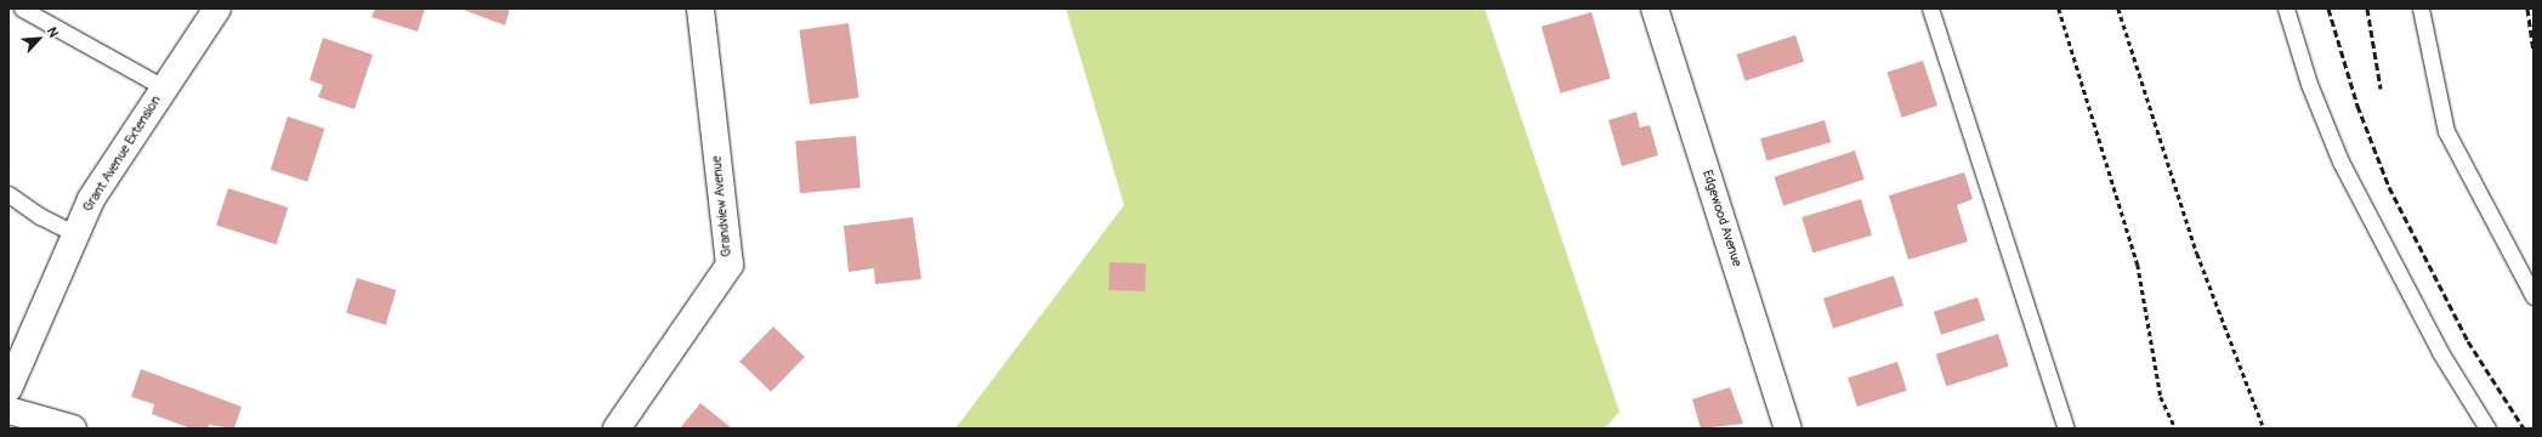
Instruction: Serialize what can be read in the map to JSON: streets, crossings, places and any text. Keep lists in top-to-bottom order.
{
  "streets": {
    "street": ["Grant Avenue Extension", "Grandview Avenue", "Edgewood Avenue"]
  },
  "north": "top right"
}
